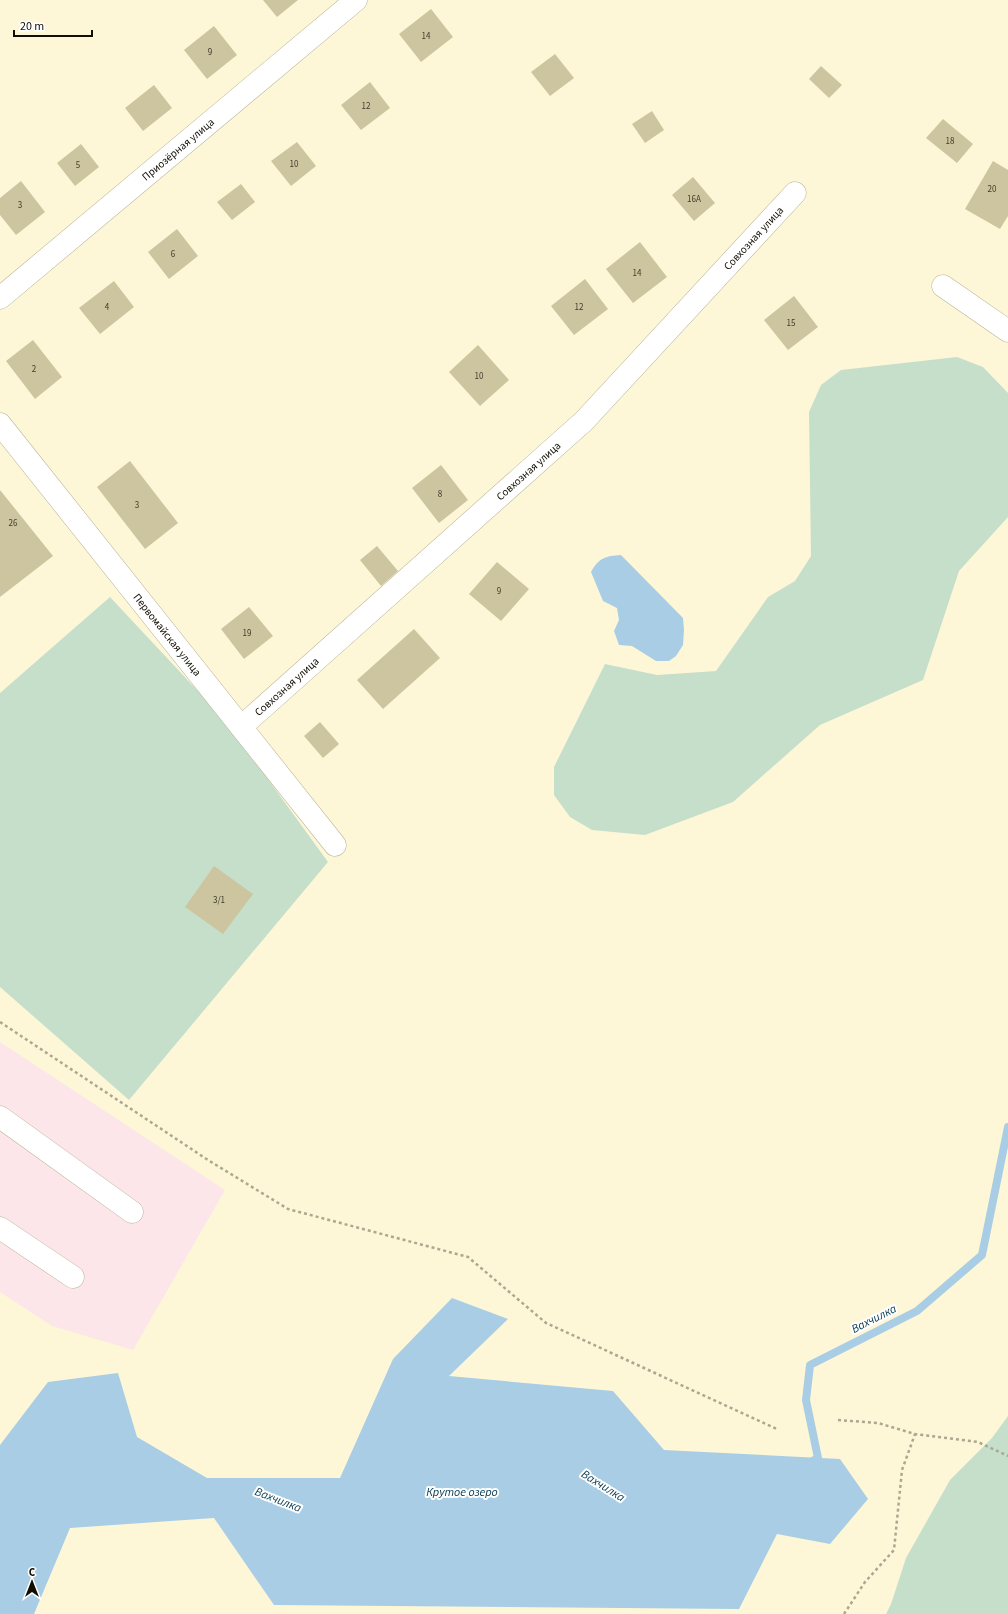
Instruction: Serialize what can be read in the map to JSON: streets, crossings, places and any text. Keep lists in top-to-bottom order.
{
  "streets": {
    "street": ["Приозёрная улица", "Совхозная улица", "Первомайская улица"]
  },
  "crossings": [
    ["Совхозная улица", "Первомайская улица"]
  ],
  "water": ["Вахчилка", "Крутое озеро"],
  "house_numbers": [
    "14",
    "9",
    "12",
    "18",
    "10",
    "5",
    "20",
    "16А",
    "3",
    "6",
    "14",
    "4",
    "12",
    "15",
    "2",
    "10",
    "8",
    "3",
    "26",
    "9",
    "19",
    "3/1"
  ],
  "scale_bar": "20 m",
  "north": "top"
}
